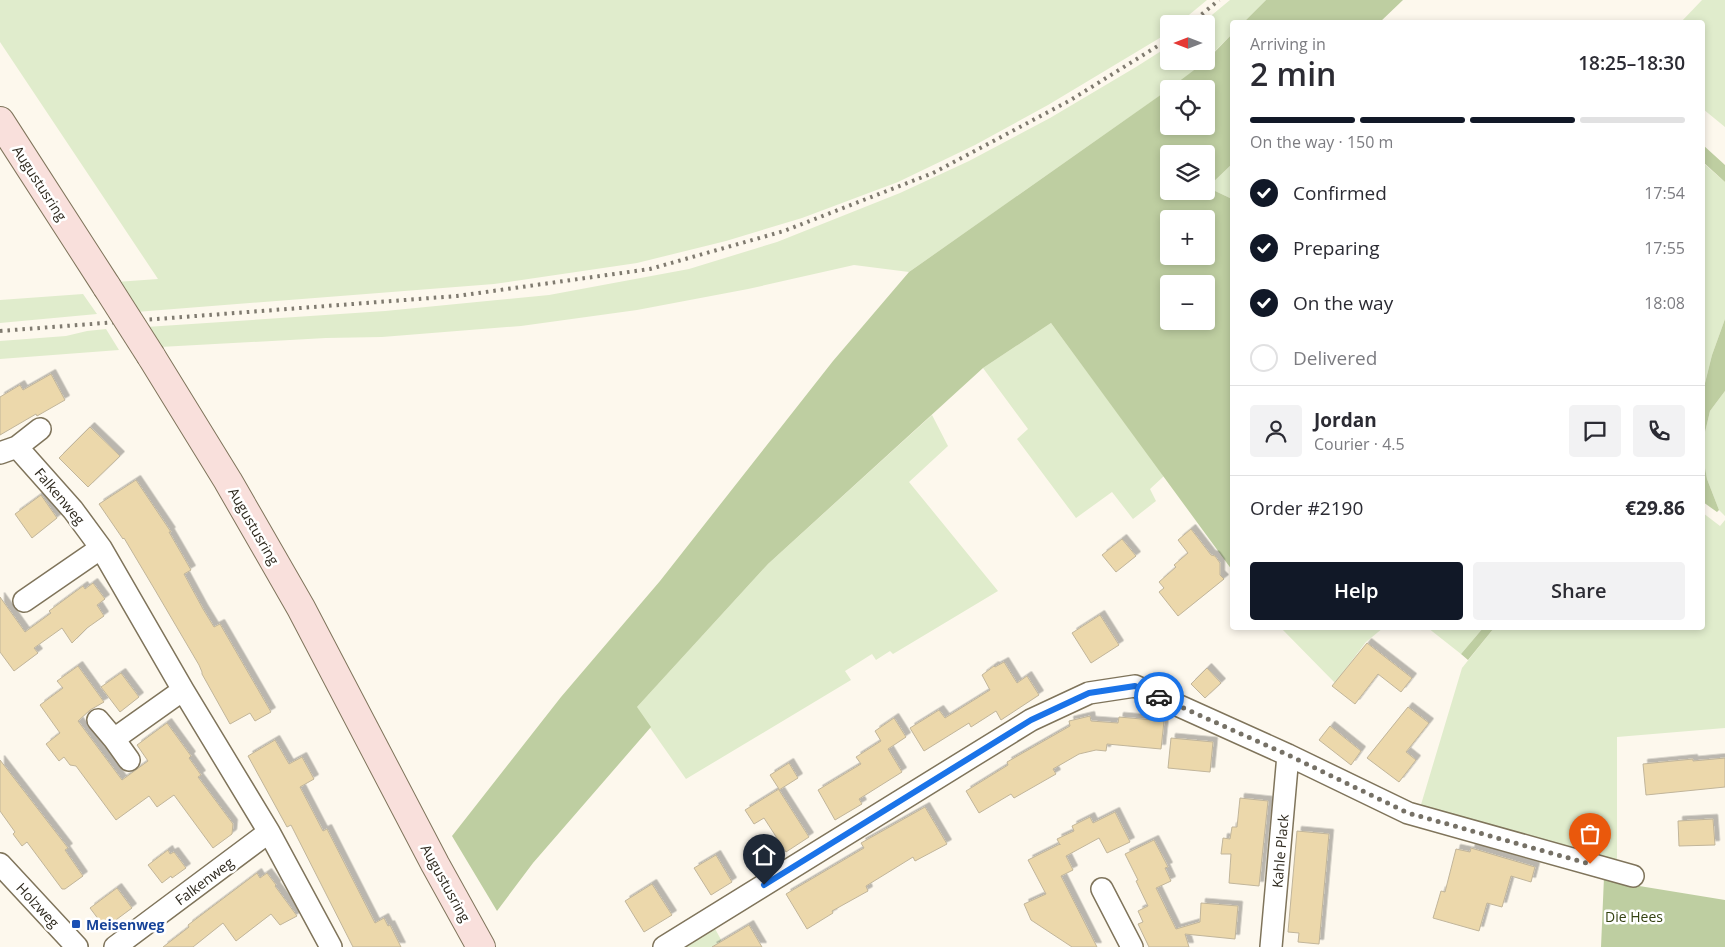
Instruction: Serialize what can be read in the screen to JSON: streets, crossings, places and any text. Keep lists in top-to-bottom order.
{
  "streets": {
    "main road": ["Augustusring"],
    "street": ["Falkenweg", "Kahle Plack", "Holzweg"]
  },
  "parks": ["Die Hees"],
  "places": {
    "transit": ["Meisenweg"]
  },
  "north": "left",
  "page": {
    "map_buttons": ["+", "−"],
    "heading": ["2 min", "Arriving in", "18:25–18:30"],
    "panel": [
      "Jordan",
      "Courier · 4.5",
      "Order #2190",
      "€29.86"
    ],
    "bar": "On the way · 150 m",
    "list": [
      ["Confirmed", "17:54"],
      ["Preparing", "17:55"],
      ["On the way", "18:08"],
      "Delivered"
    ],
    "buttons": ["Help", "Share"]
  }
}
